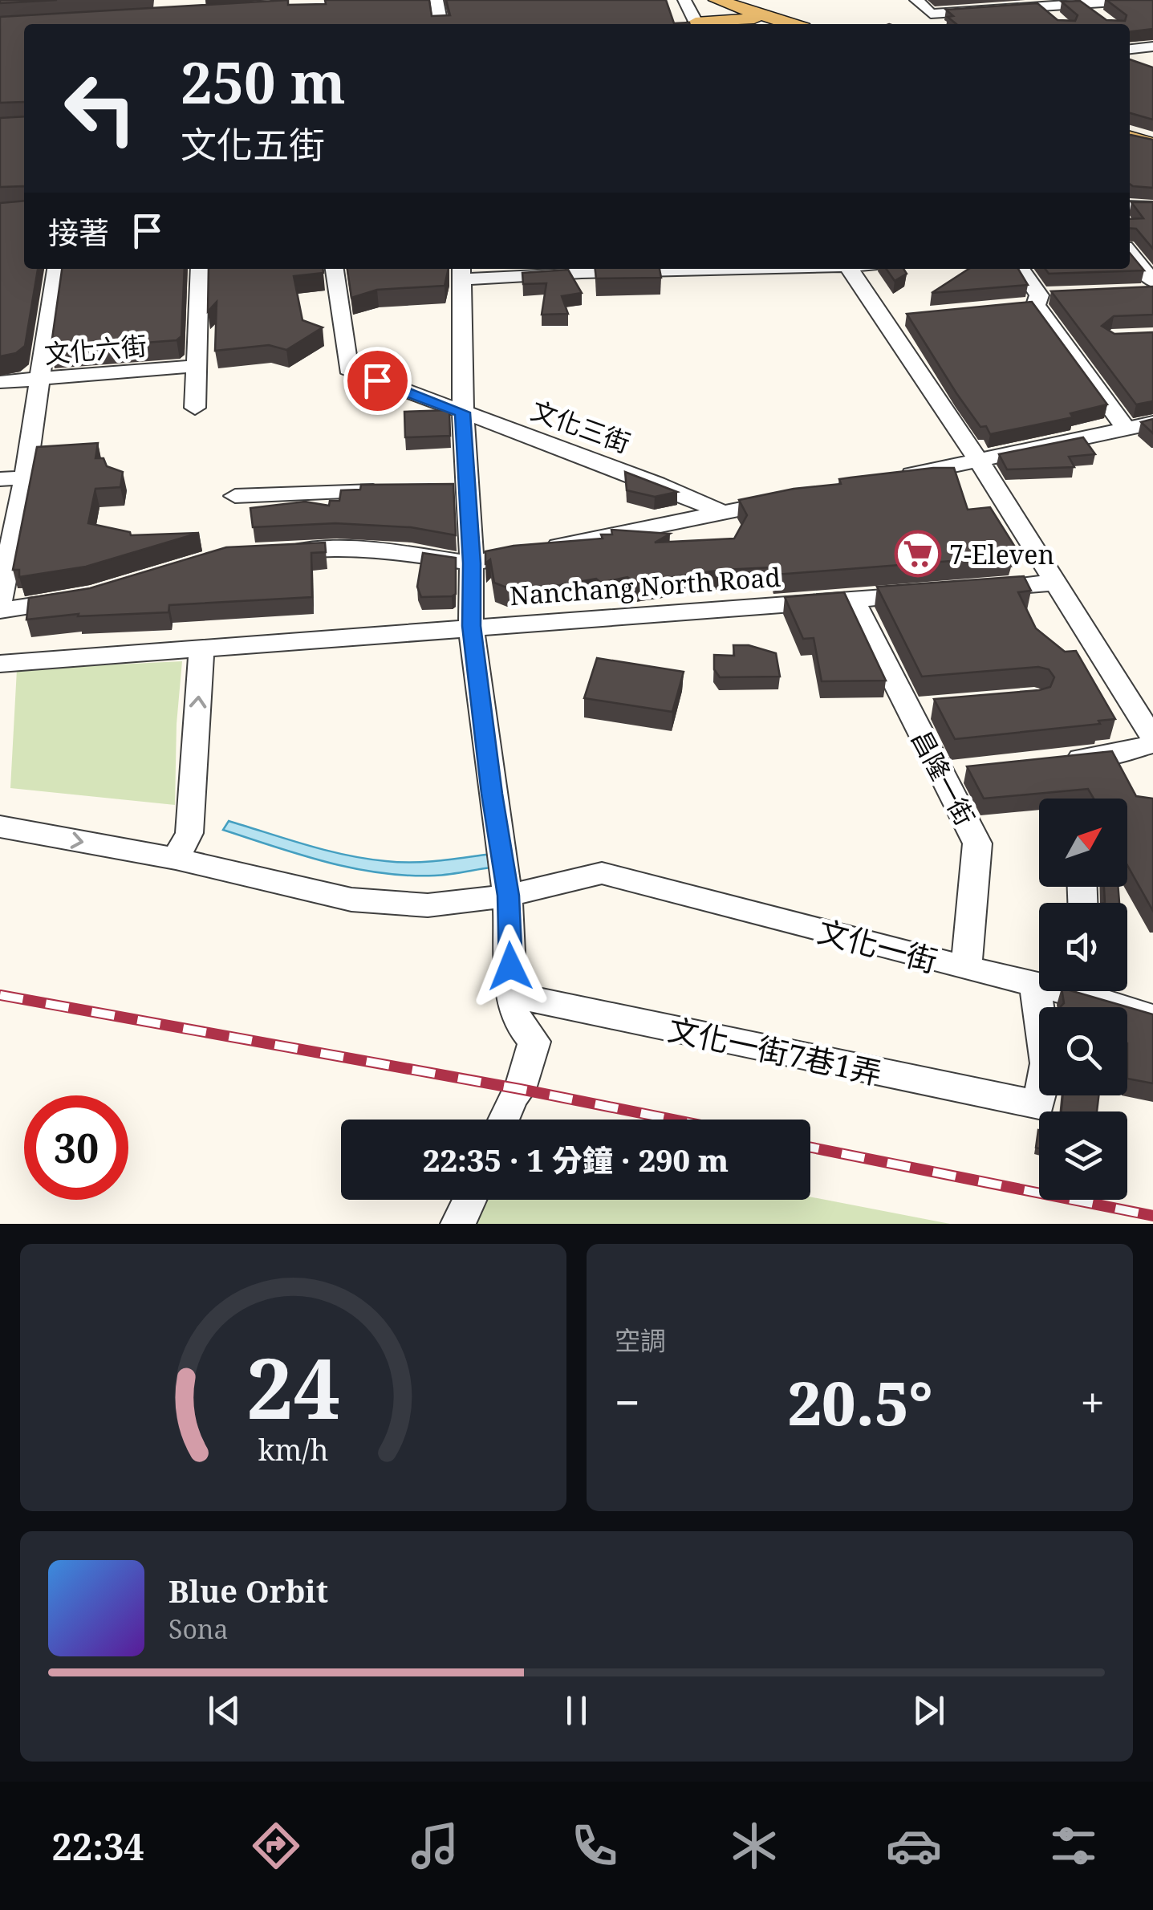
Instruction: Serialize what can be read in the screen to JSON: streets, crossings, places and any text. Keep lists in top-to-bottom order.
{
  "streets": {
    "street": [
      "文化六街",
      "文化三街",
      "Nanchang North Road",
      "昌隆一街",
      "文化一街",
      "文化一街7巷1弄"
    ]
  },
  "crossings": [
    ["Nanchang North Road", "昌隆一街"],
    ["昌隆一街", "文化一街"],
    ["文化一街", "文化一街7巷1弄"]
  ],
  "places": {
    "supermarket": ["7-Eleven"]
  },
  "north": "top right",
  "page": {
    "turn": ["250 m", "文化五街"],
    "then": "接著",
    "limit": "30",
    "trip": "22:35 · 1 分鐘 · 290 m",
    "tile": "空調",
    "heat": ["−", "20.5°", "+"],
    "song": ["Blue Orbit", "Sona"],
    "tabs": "22:34",
    "gauge": ["24", "km/h"]
  }
}
